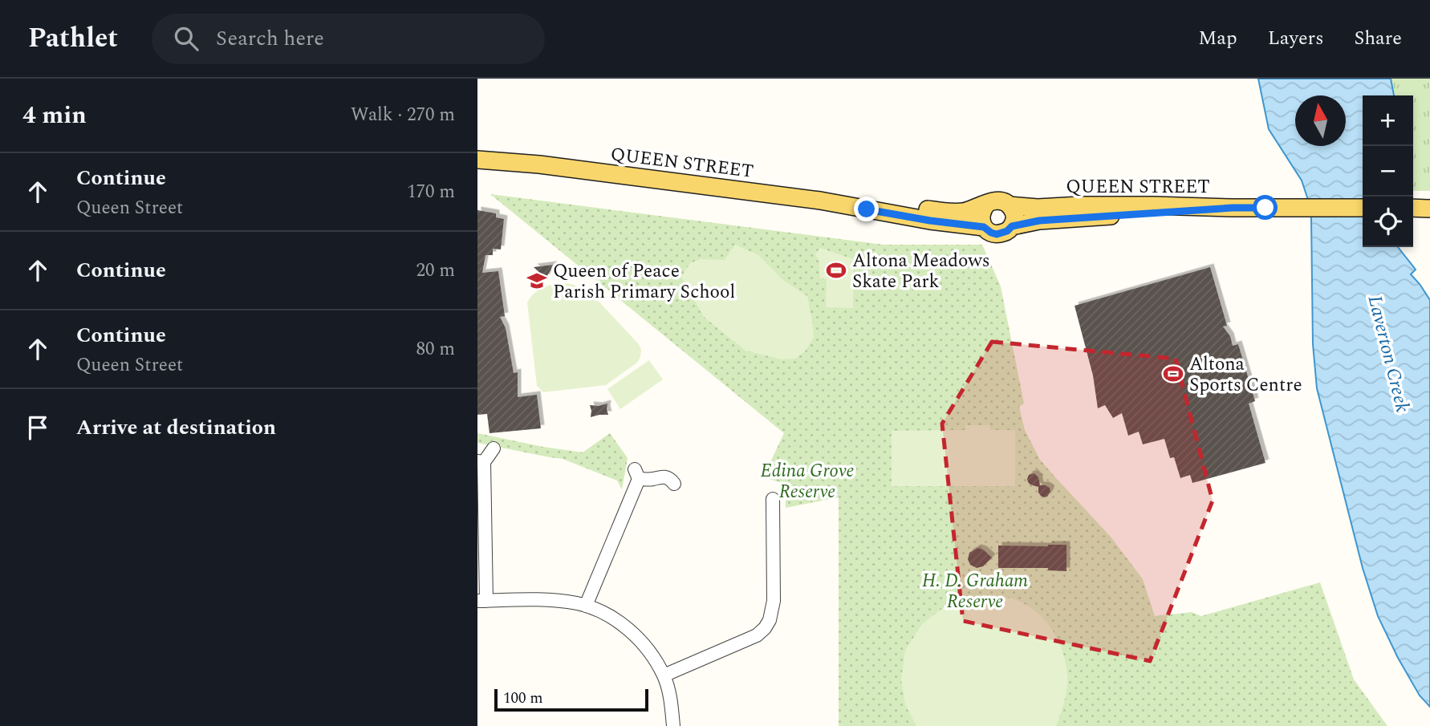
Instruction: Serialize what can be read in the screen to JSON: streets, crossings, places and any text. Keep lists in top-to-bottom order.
{
  "streets": {
    "main road": ["QUEEN STREET"]
  },
  "water": ["Laverton Creek"],
  "parks": ["Edina Grove Reserve", "H. D. Graham Reserve"],
  "places": {
    "sports": ["Altona Meadows Skate Park", "Altona Sports Centre"],
    "school or university": ["Queen of Peace Parish Primary School"]
  },
  "scale_bar": "100 m",
  "north": "top",
  "page": {
    "header": "Pathlet",
    "search": "Search here",
    "nav": ["Map", "Layers", "Share"],
    "heading": ["4 min", "Walk · 270 m"],
    "map_buttons": ["+", "−"],
    "list": [
      ["Continue", "Queen Street", "170 m"],
      ["Continue", "20 m"],
      ["Continue", "Queen Street", "80 m"],
      "Arrive at destination"
    ],
    "scale": "100 m"
  }
}
